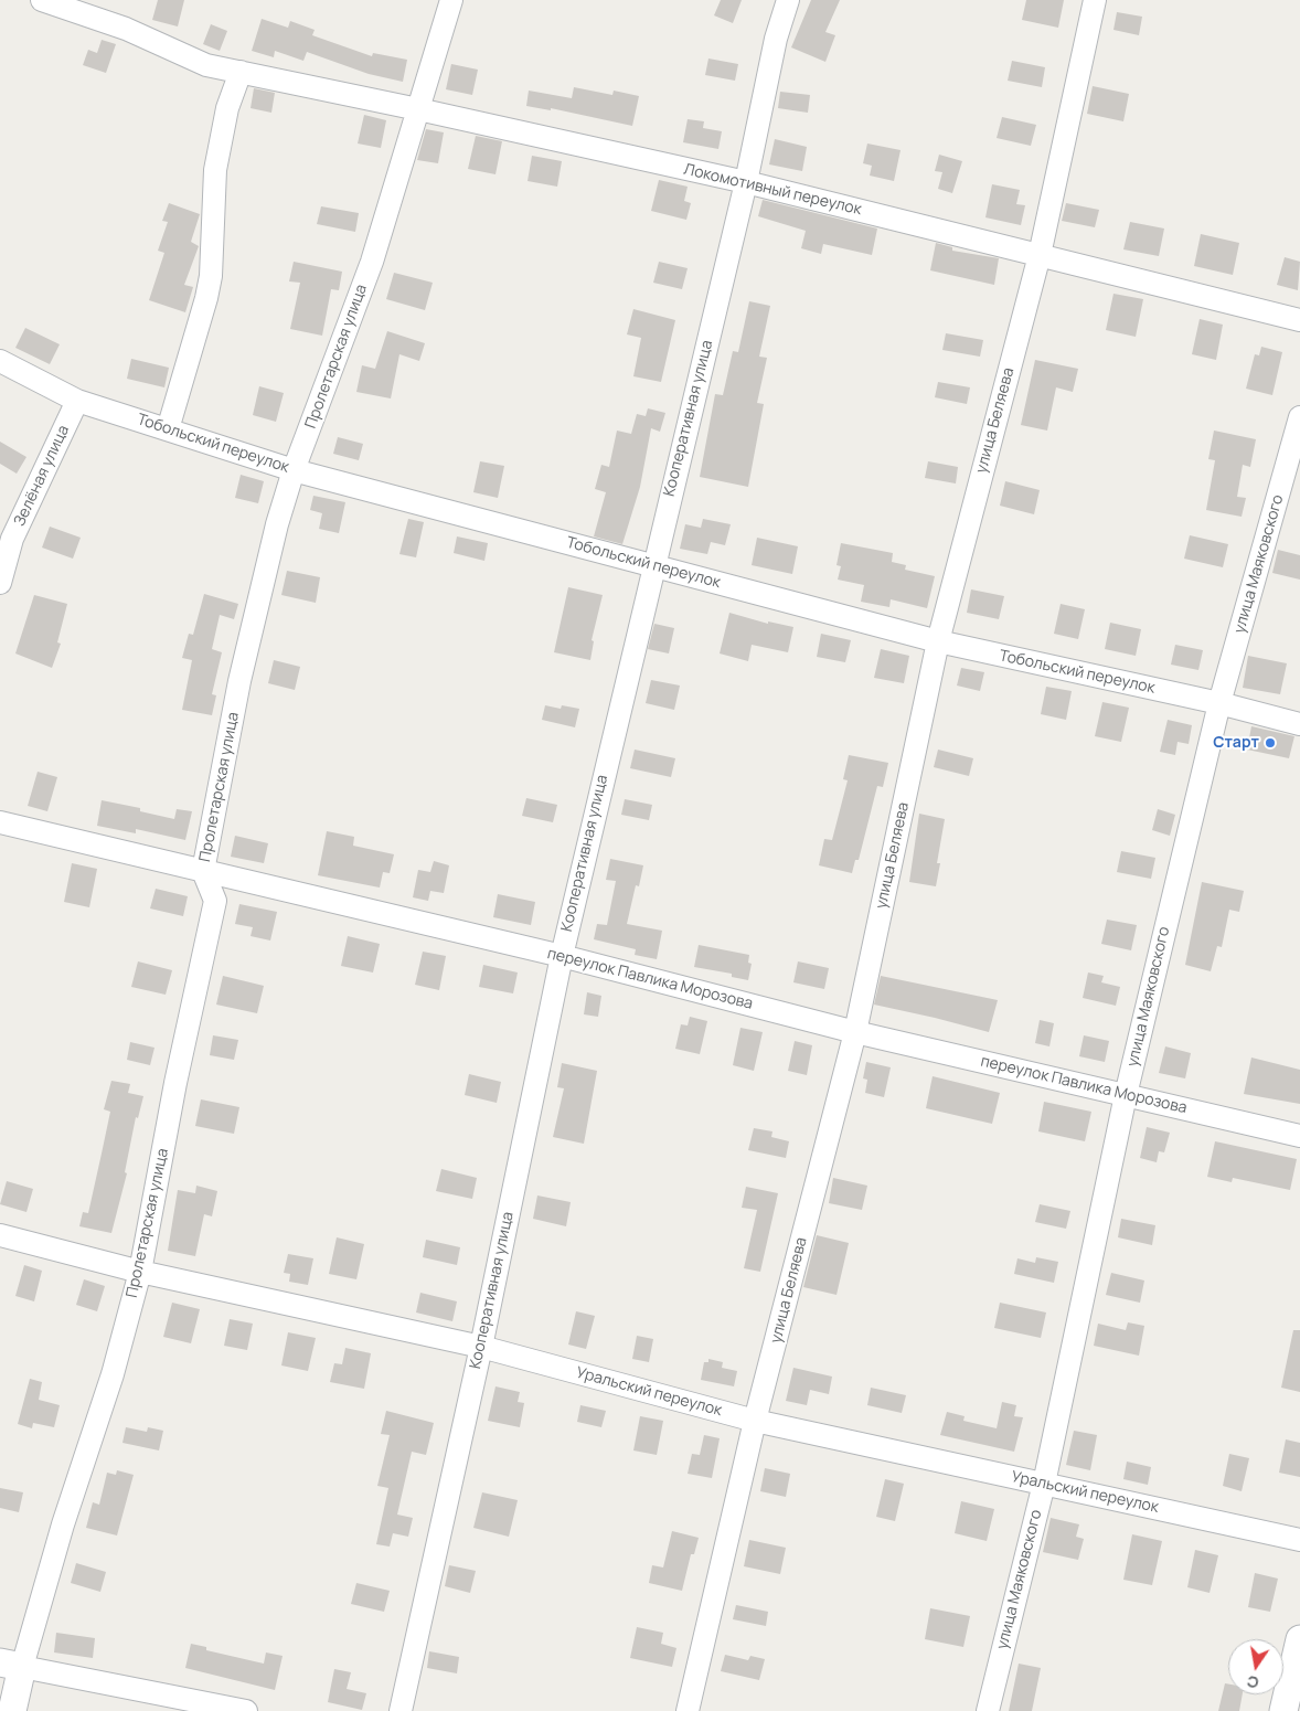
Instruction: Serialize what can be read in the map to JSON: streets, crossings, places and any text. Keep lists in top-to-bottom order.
{
  "streets": {
    "street": [
      "Локомотивный переулок",
      "Пролетарская улица",
      "Кооперативная улица",
      "улица Беляева",
      "Тобольский переулок",
      "Зелёная улица",
      "улица Маяковского",
      "переулок Павлика Морозова",
      "Уральский переулок"
    ]
  },
  "crossings": [
    ["Локомотивный переулок", "Пролетарская улица"],
    ["Локомотивный переулок", "Кооперативная улица"],
    ["Локомотивный переулок", "улица Беляева"],
    ["Пролетарская улица", "Тобольский переулок"],
    ["Пролетарская улица", "переулок Павлика Морозова"],
    ["Пролетарская улица", "Уральский переулок"],
    ["Кооперативная улица", "Тобольский переулок"],
    ["Кооперативная улица", "переулок Павлика Морозова"],
    ["Кооперативная улица", "Уральский переулок"],
    ["улица Беляева", "Тобольский переулок"],
    ["улица Беляева", "переулок Павлика Морозова"],
    ["улица Беляева", "Уральский переулок"],
    ["Тобольский переулок", "Зелёная улица"],
    ["Тобольский переулок", "улица Маяковского"],
    ["улица Маяковского", "переулок Павлика Морозова"],
    ["улица Маяковского", "Уральский переулок"]
  ],
  "places": ["Старт"],
  "north": "bottom"
}
